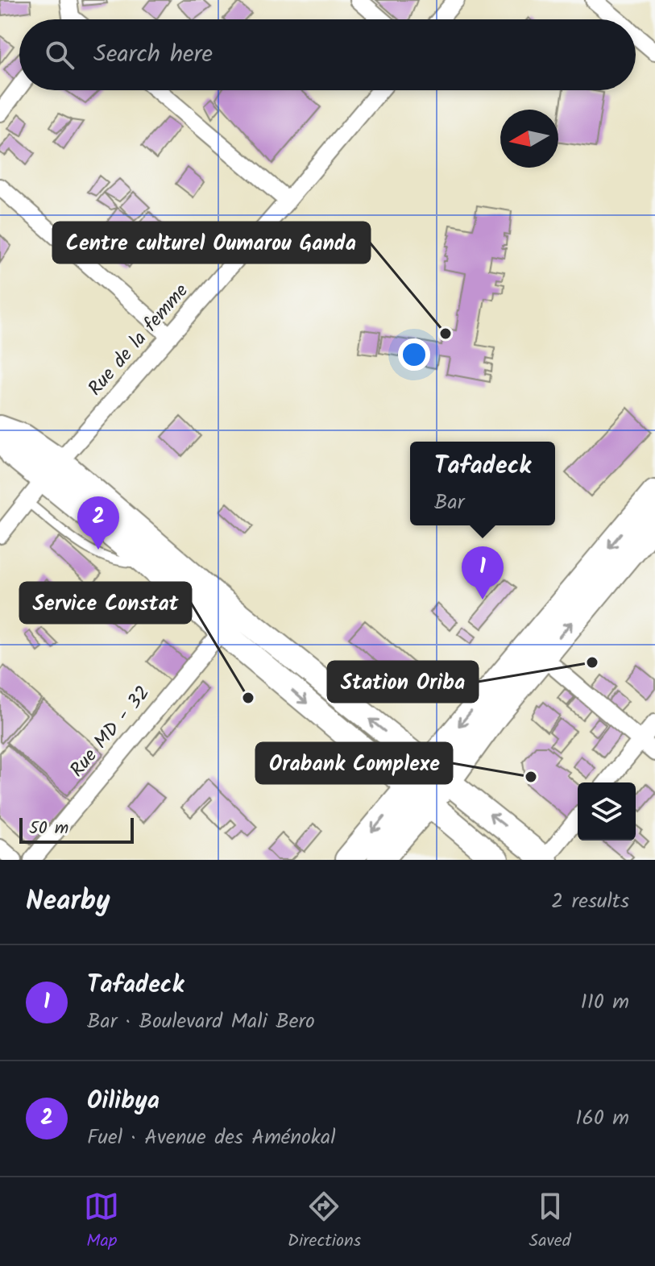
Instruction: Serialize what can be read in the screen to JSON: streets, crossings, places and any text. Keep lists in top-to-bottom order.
{
  "streets": {
    "street": ["Rue de la femme", "Rue MD - 32"]
  },
  "places": [
    "Centre culturel Oumarou Ganda",
    "Station Oriba",
    "Service Constat",
    "Orabank Complexe"
  ],
  "scale_bar": "50 m",
  "north": "left",
  "page": {
    "search": "Search here",
    "popup": ["Tafadeck", "Bar"],
    "pins": ["2", "1"],
    "scale": "50 m",
    "heading": ["Nearby", "2 results"],
    "list": [
      {
        "mark": "1",
        "name": "Tafadeck",
        "note": "Bar · Boulevard Mali Bero",
        "value": "110 m"
      },
      {
        "mark": "2",
        "name": "Oilibya",
        "note": "Fuel · Avenue des Aménokal",
        "value": "160 m"
      }
    ],
    "nav": ["Map", "Directions", "Saved"]
  }
}
